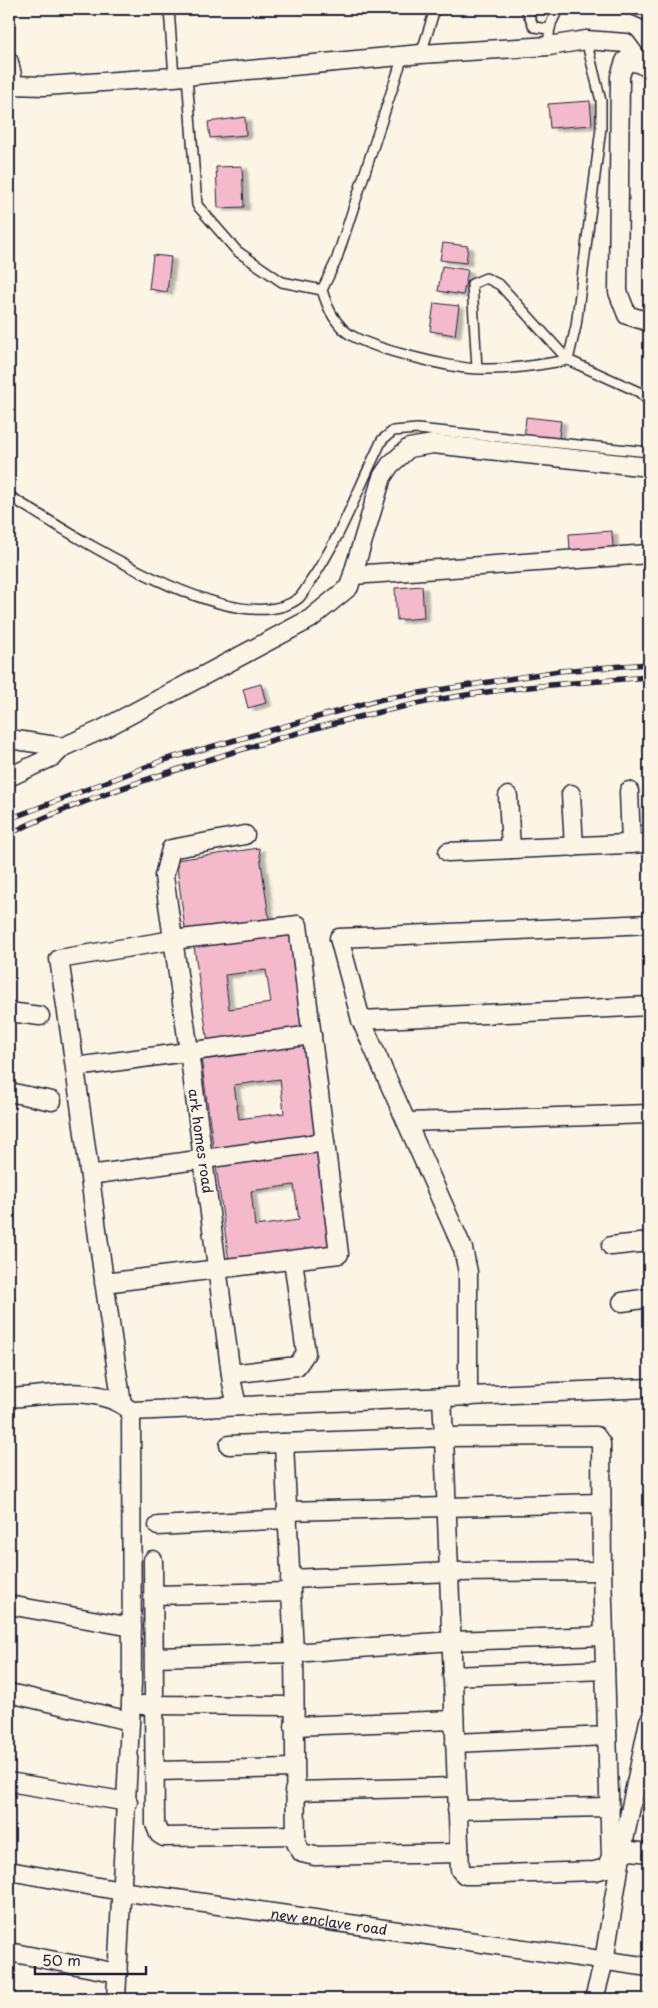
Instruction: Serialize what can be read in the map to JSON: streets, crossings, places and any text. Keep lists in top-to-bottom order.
{
  "streets": {
    "street": ["ark homes road", "new enclave road"]
  },
  "scale_bar": "50 m"
}
